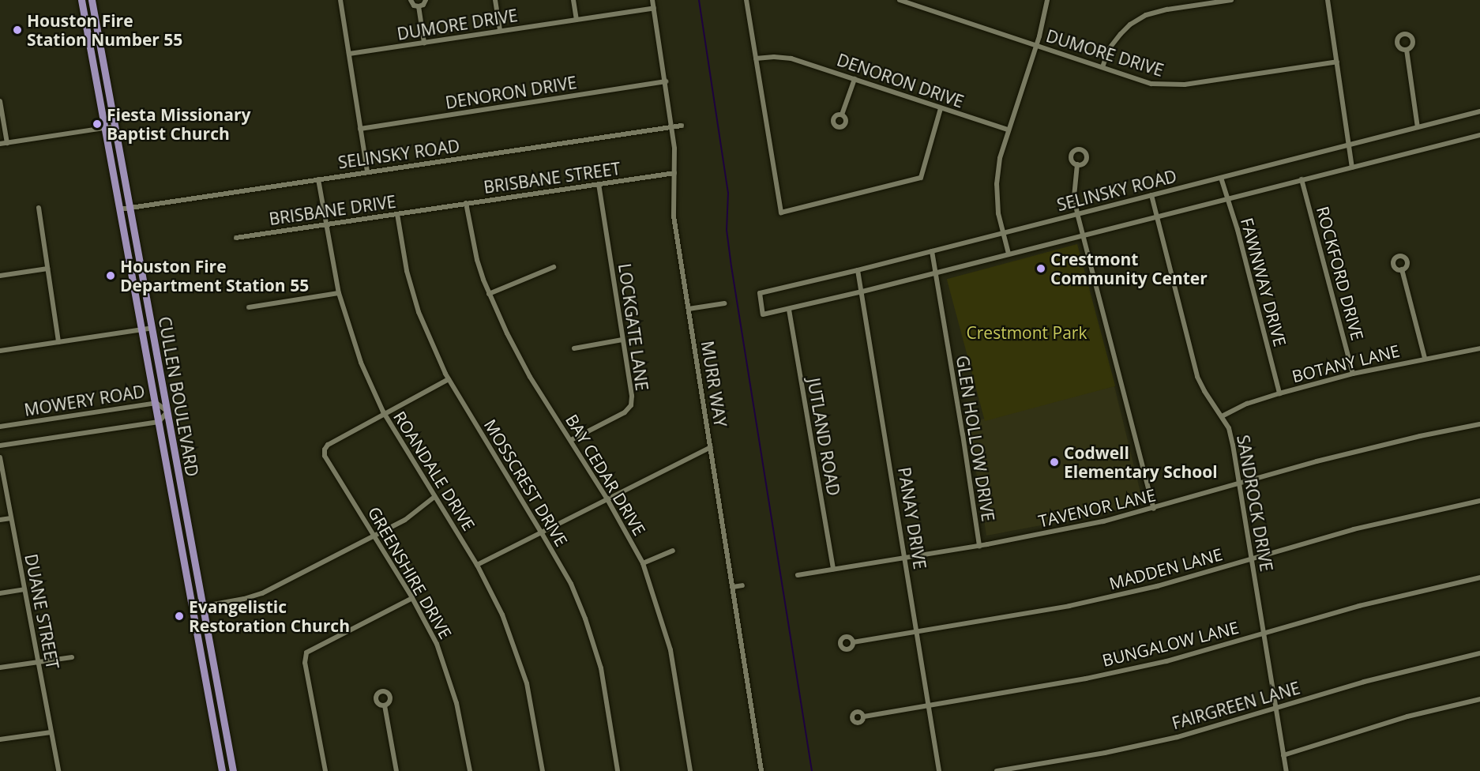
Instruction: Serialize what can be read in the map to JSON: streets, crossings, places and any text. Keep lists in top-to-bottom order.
{
  "streets": {
    "main road": ["CULLEN BOULEVARD"],
    "street": [
      "DUMORE DRIVE",
      "DENORON DRIVE",
      "SELINSKY ROAD",
      "BRISBANE STREET",
      "BRISBANE DRIVE",
      "ROCKFORD DRIVE",
      "FAWNWAY DRIVE",
      "LOCKGATE LANE",
      "BOTANY LANE",
      "MURR WAY",
      "MOWERY ROAD",
      "JUTLAND ROAD",
      "GLEN HOLLOW DRIVE",
      "ROANDALE DRIVE",
      "BAY CEDAR DRIVE",
      "MOSSCREST DRIVE",
      "SANDROCK DRIVE",
      "TAVENOR LANE",
      "PANAY DRIVE",
      "MADDEN LANE",
      "GREENSHIRE DRIVE",
      "DUANE STREET",
      "BUNGALOW LANE",
      "FAIRGREEN LANE"
    ]
  },
  "crossings": [
    ["DUMORE DRIVE", "MURR WAY"],
    ["DENORON DRIVE", "MURR WAY"],
    ["SELINSKY ROAD", "FAWNWAY DRIVE"],
    ["SELINSKY ROAD", "MURR WAY"],
    ["SELINSKY ROAD", "CULLEN BOULEVARD"],
    ["SELINSKY ROAD", "JUTLAND ROAD"],
    ["SELINSKY ROAD", "GLEN HOLLOW DRIVE"],
    ["SELINSKY ROAD", "ROANDALE DRIVE"],
    ["SELINSKY ROAD", "SANDROCK DRIVE"],
    ["SELINSKY ROAD", "PANAY DRIVE"],
    ["BRISBANE STREET", "BRISBANE DRIVE"],
    ["BRISBANE STREET", "LOCKGATE LANE"],
    ["BRISBANE STREET", "MURR WAY"],
    ["BRISBANE STREET", "BAY CEDAR DRIVE"],
    ["BRISBANE DRIVE", "ROANDALE DRIVE"],
    ["BRISBANE DRIVE", "MOSSCREST DRIVE"],
    ["ROCKFORD DRIVE", "BOTANY LANE"],
    ["FAWNWAY DRIVE", "BOTANY LANE"],
    ["LOCKGATE LANE", "BAY CEDAR DRIVE"],
    ["BOTANY LANE", "SANDROCK DRIVE"],
    ["CULLEN BOULEVARD", "MOWERY ROAD"],
    ["JUTLAND ROAD", "TAVENOR LANE"],
    ["GLEN HOLLOW DRIVE", "TAVENOR LANE"],
    ["ROANDALE DRIVE", "GREENSHIRE DRIVE"],
    ["SANDROCK DRIVE", "TAVENOR LANE"],
    ["SANDROCK DRIVE", "MADDEN LANE"],
    ["SANDROCK DRIVE", "BUNGALOW LANE"],
    ["SANDROCK DRIVE", "FAIRGREEN LANE"],
    ["TAVENOR LANE", "PANAY DRIVE"],
    ["PANAY DRIVE", "MADDEN LANE"],
    ["PANAY DRIVE", "BUNGALOW LANE"]
  ],
  "parks": ["Crestmont Park"],
  "places": [
    "Houston Fire Station Number 55",
    "Fiesta Missionary Baptist Church",
    "Crestmont Community Center",
    "Houston Fire Department Station 55",
    "Codwell Elementary School",
    "Evangelistic Restoration Church"
  ]
}
